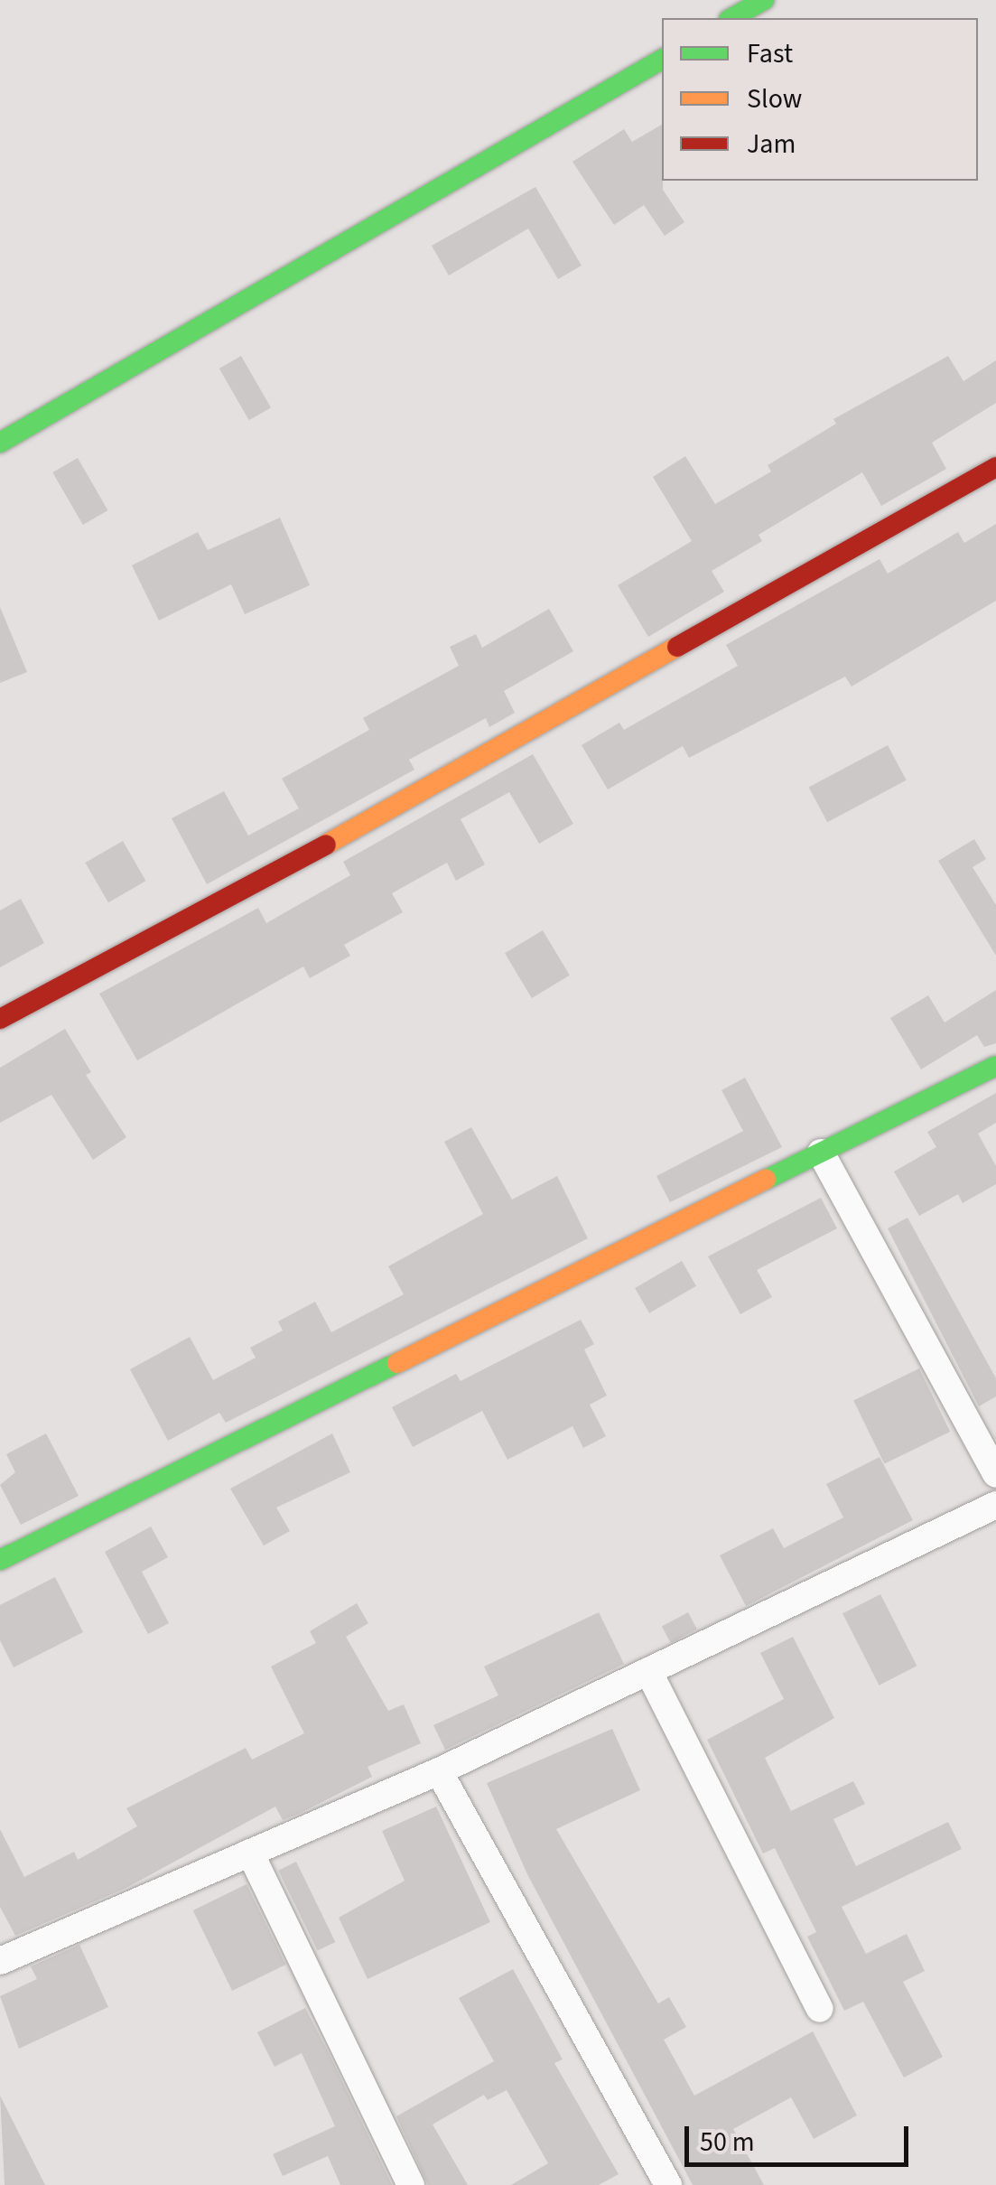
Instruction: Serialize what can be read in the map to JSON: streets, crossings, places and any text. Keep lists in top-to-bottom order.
{
  "legend": ["Fast", "Slow", "Jam"],
  "scale_bar": "50 m"
}
